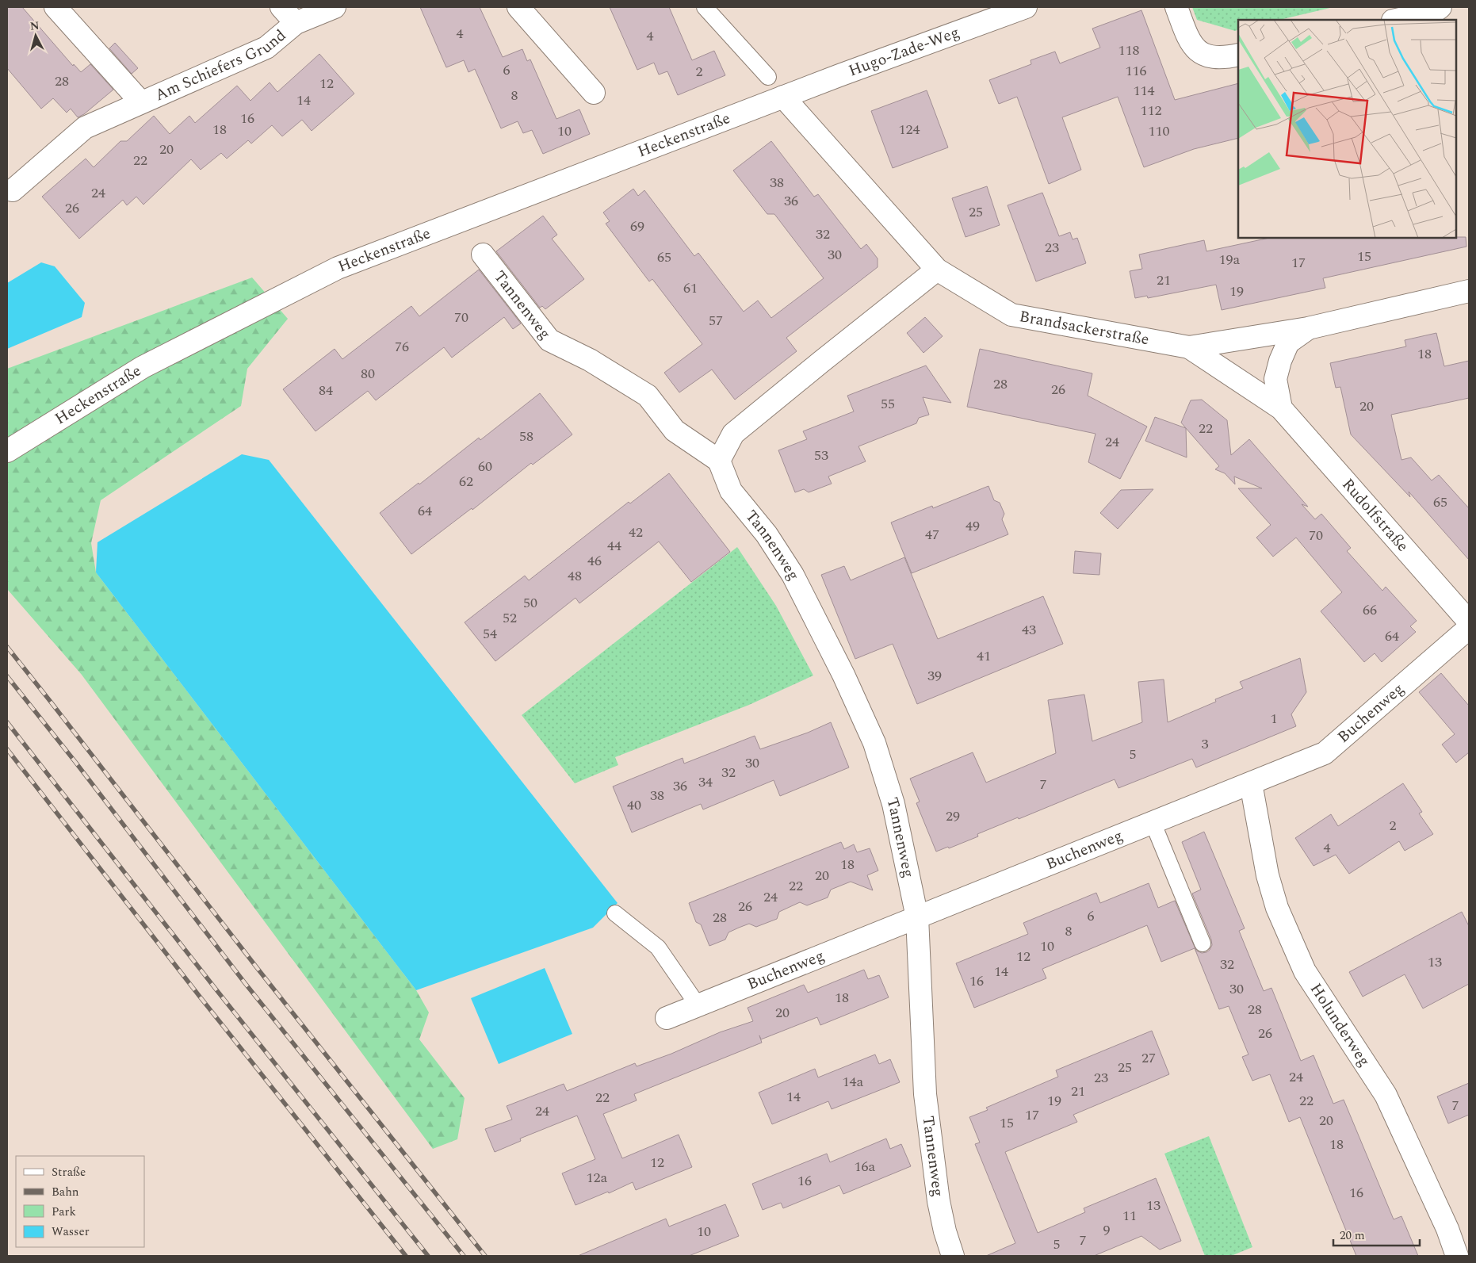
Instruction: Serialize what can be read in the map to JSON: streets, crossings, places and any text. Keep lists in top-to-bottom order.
{
  "streets": {
    "street": [
      "Hugo-Zade-Weg",
      "Am Schiefers Grund",
      "Heckenstraße",
      "Tannenweg",
      "Brandsackerstraße",
      "Rudolfstraße",
      "Buchenweg",
      "Holunderweg"
    ]
  },
  "crossings": [
    ["Hugo-Zade-Weg", "Heckenstraße"],
    ["Hugo-Zade-Weg", "Brandsackerstraße"],
    ["Heckenstraße", "Brandsackerstraße"],
    ["Tannenweg", "Buchenweg"],
    ["Brandsackerstraße", "Rudolfstraße"],
    ["Buchenweg", "Holunderweg"]
  ],
  "house_numbers": [
    "4",
    "4",
    "118",
    "6",
    "116",
    "2",
    "28",
    "12",
    "114",
    "8",
    "14",
    "112",
    "16",
    "18",
    "124",
    "10",
    "110",
    "20",
    "22",
    "38",
    "24",
    "36",
    "26",
    "25",
    "69",
    "32",
    "23",
    "30",
    "15",
    "65",
    "19a",
    "17",
    "21",
    "61",
    "19",
    "70",
    "57",
    "76",
    "18",
    "80",
    "28",
    "26",
    "84",
    "55",
    "20",
    "22",
    "58",
    "24",
    "53",
    "60",
    "62",
    "65",
    "64",
    "49",
    "42",
    "47",
    "70",
    "44",
    "46",
    "48",
    "50",
    "66",
    "52",
    "43",
    "54",
    "64",
    "41",
    "39",
    "1",
    "3",
    "5",
    "30",
    "32",
    "34",
    "7",
    "36",
    "38",
    "40",
    "29",
    "2",
    "4",
    "18",
    "20",
    "22",
    "24",
    "26",
    "6",
    "28",
    "8",
    "10",
    "12",
    "13",
    "32",
    "14",
    "16",
    "30",
    "18",
    "28",
    "20",
    "26",
    "27",
    "25",
    "24",
    "23",
    "14a",
    "21",
    "14",
    "22",
    "19",
    "22",
    "7",
    "24",
    "17",
    "20",
    "15",
    "18",
    "12",
    "16a",
    "12a",
    "16",
    "16",
    "13",
    "11",
    "9",
    "10",
    "7",
    "5"
  ],
  "legend": [
    "Straße",
    "Bahn",
    "Park",
    "Wasser"
  ],
  "scale_bar": "20 m",
  "north": "top"
}
